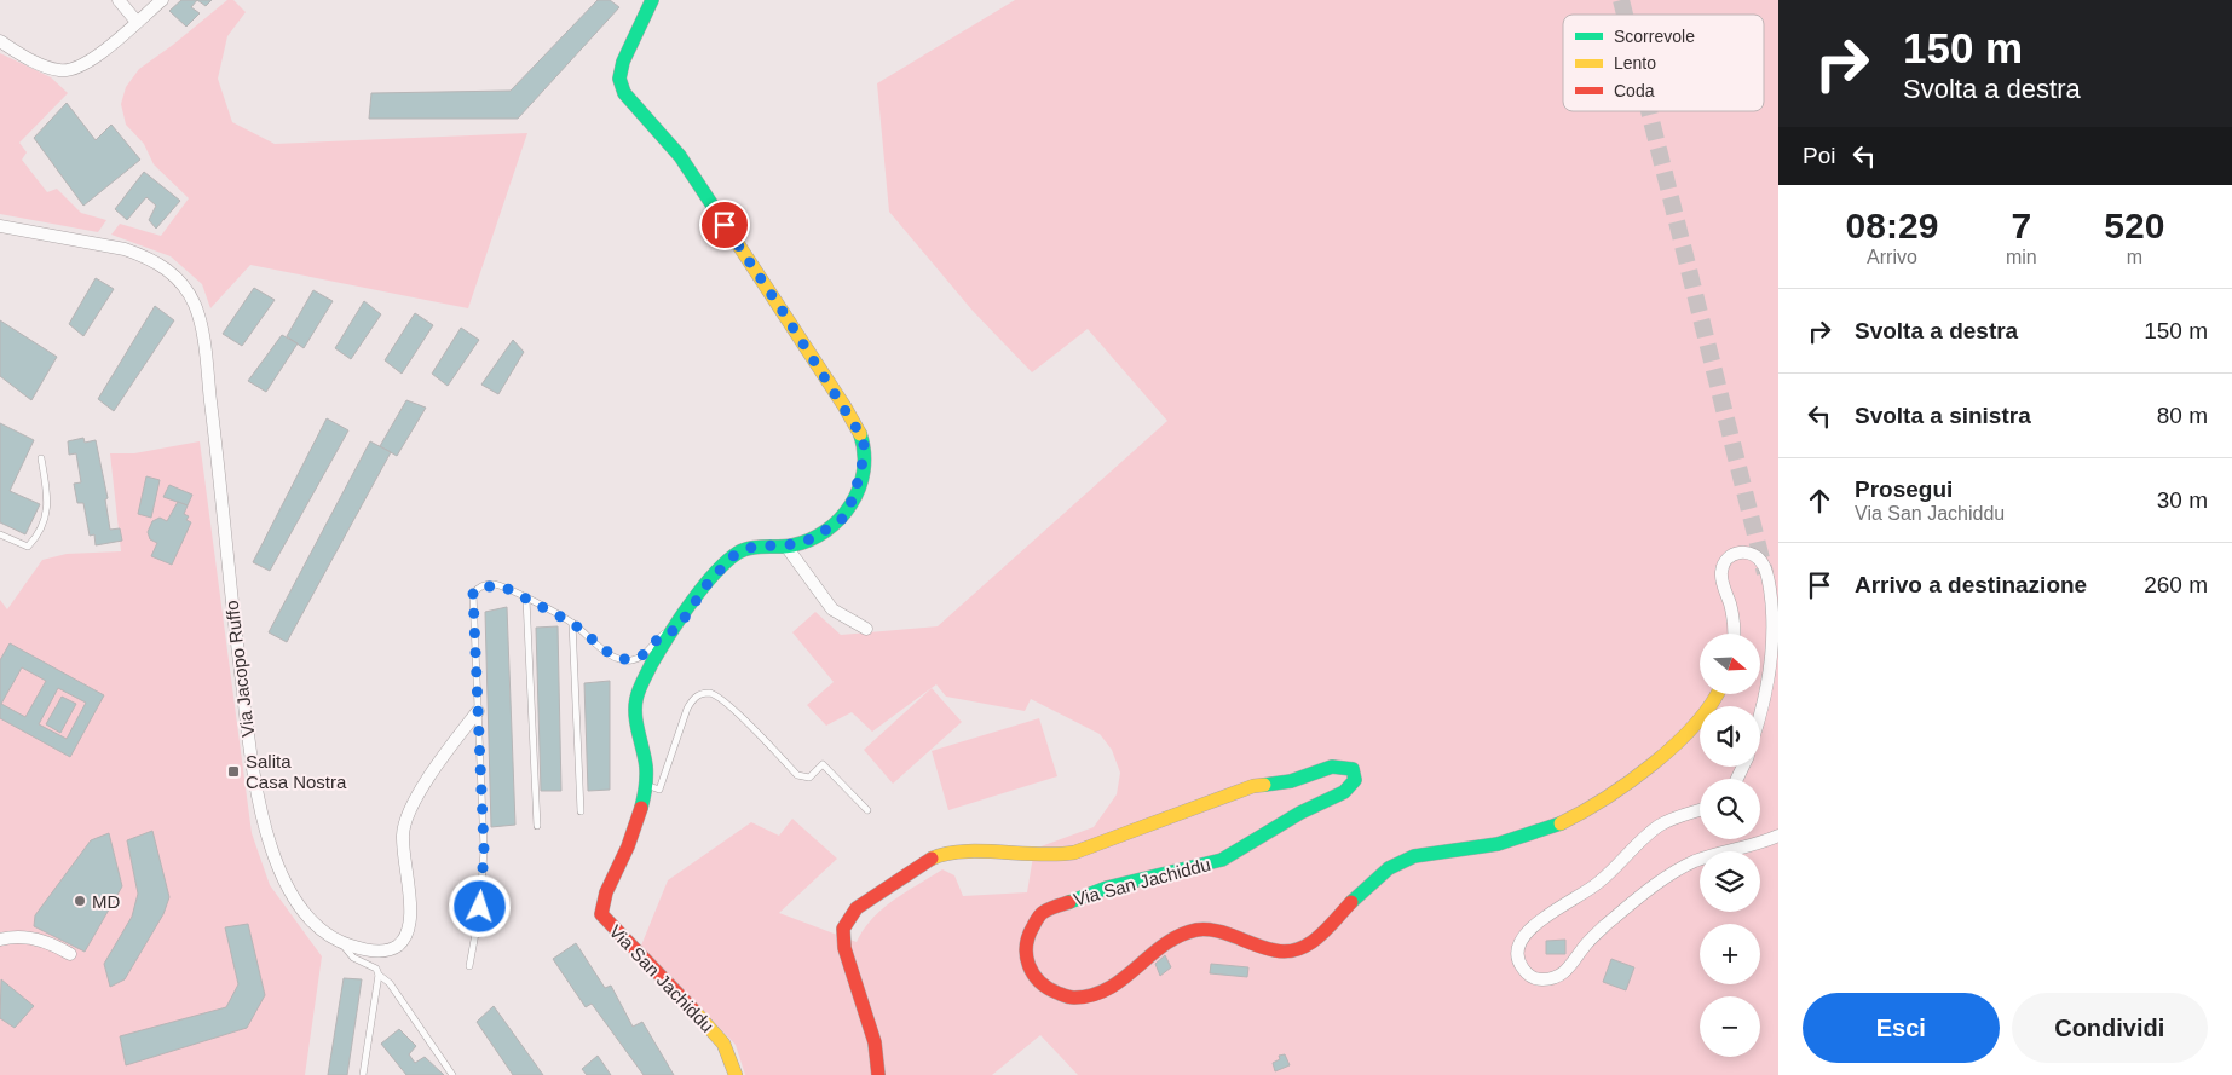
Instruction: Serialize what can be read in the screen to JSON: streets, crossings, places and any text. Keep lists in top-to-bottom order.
{
  "streets": {
    "street": ["Via Jacopo Ruffo", "Via San Jachiddu"]
  },
  "places": {
    "transit": ["Salita Casa Nostra"],
    "other": ["MD"]
  },
  "legend": ["Scorrevole", "Lento", "Coda"],
  "north": "right",
  "page": {
    "turn": ["150 m", "Svolta a destra"],
    "then": "Poi",
    "eta": [
      "08:29",
      "Arrivo",
      "7",
      "min",
      "520",
      "m"
    ],
    "list": [
      {
        "name": "Svolta a destra",
        "value": "150 m"
      },
      {
        "name": "Svolta a sinistra",
        "value": "80 m"
      },
      {
        "name": "Prosegui",
        "note": "Via San Jachiddu",
        "value": "30 m"
      },
      {
        "name": "Arrivo a destinazione",
        "value": "260 m"
      }
    ],
    "map_buttons": ["+", "−"],
    "buttons": ["Esci", "Condividi"]
  }
}
